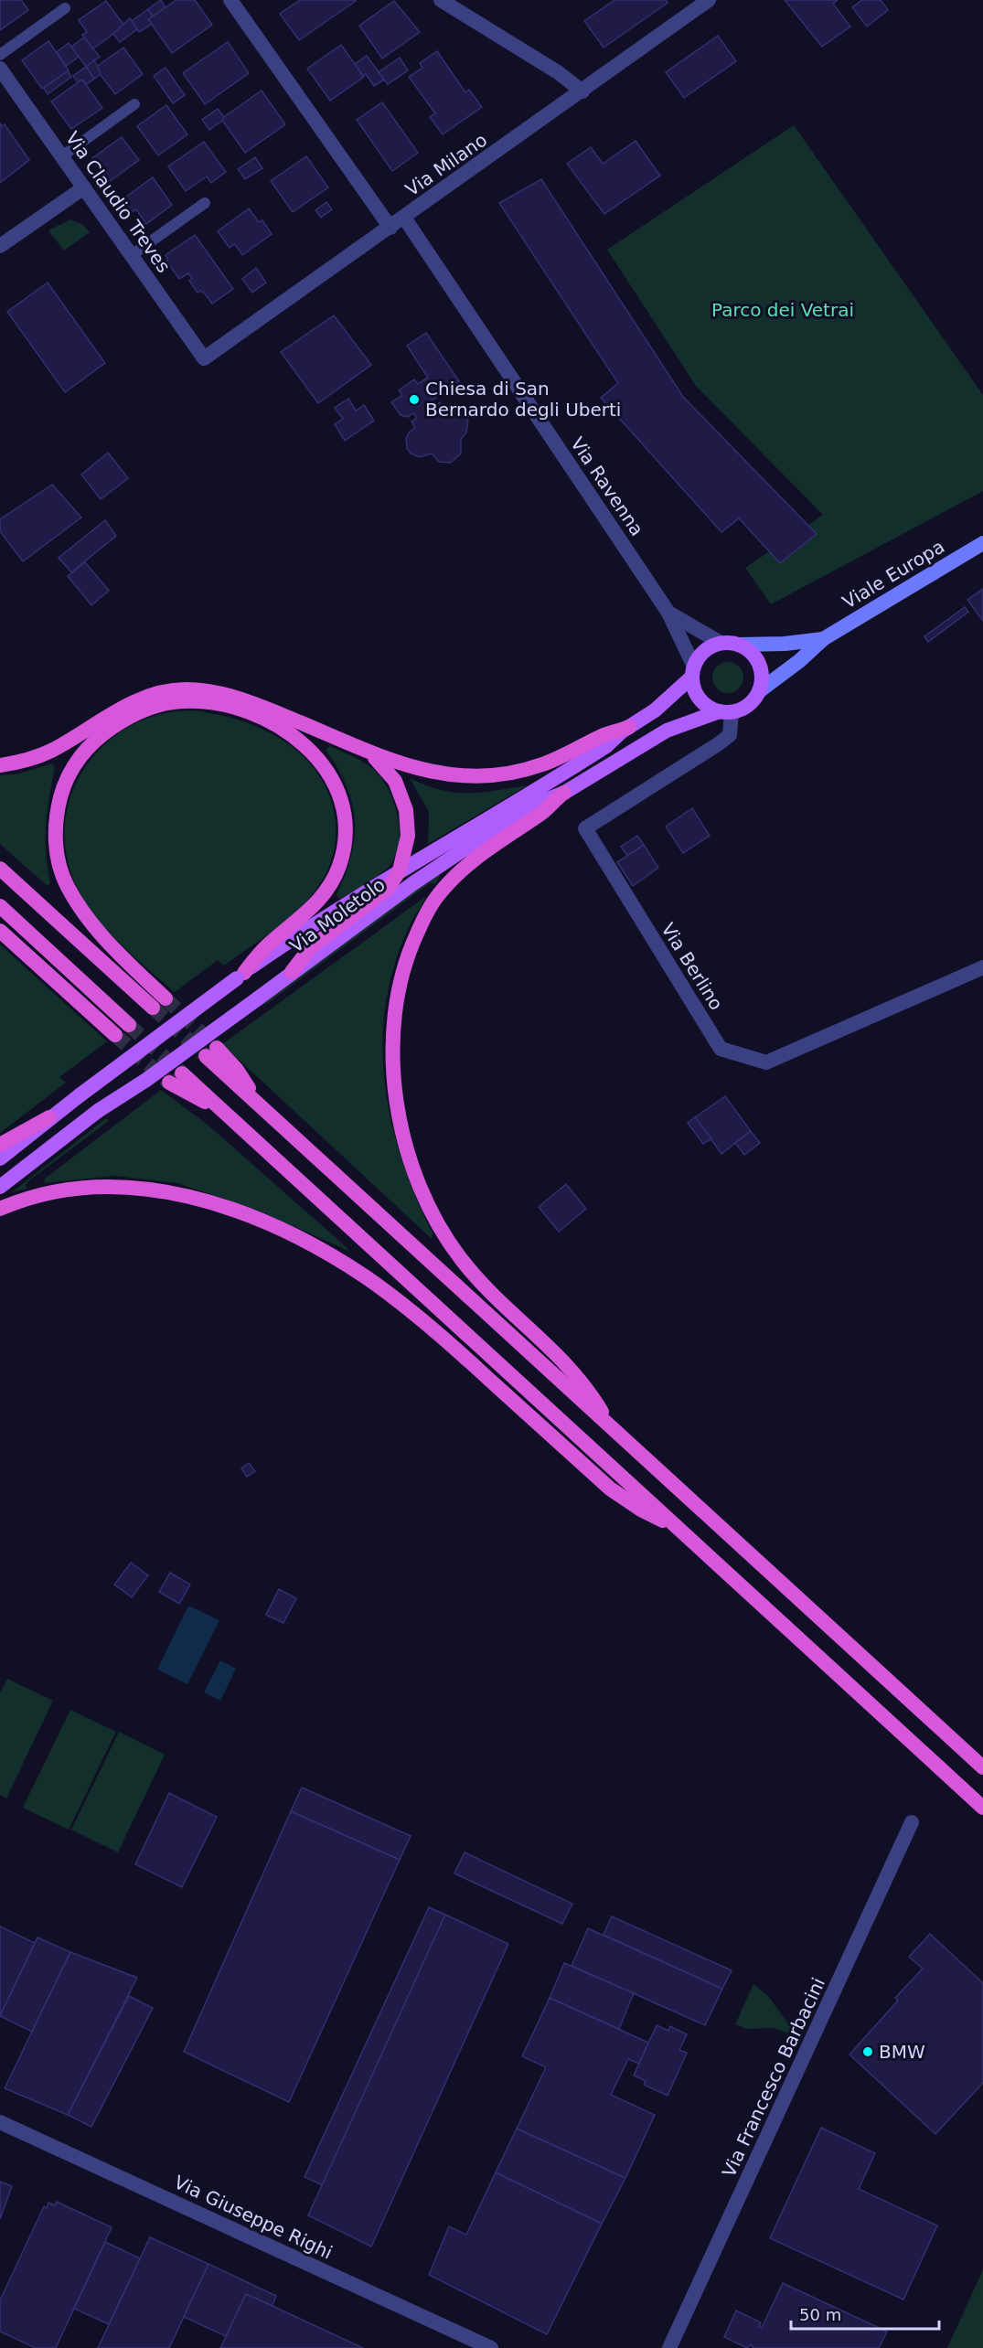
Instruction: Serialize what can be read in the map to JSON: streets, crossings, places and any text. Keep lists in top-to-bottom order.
{
  "streets": {
    "main road": ["Viale Europa", "Via Moletolo"],
    "street": [
      "Via Milano",
      "Via Claudio Treves",
      "Via Ravenna",
      "Via Berlino",
      "Via Francesco Barbacini",
      "Via Giuseppe Righi"
    ]
  },
  "crossings": [
    ["Via Milano", "Via Claudio Treves"],
    ["Via Milano", "Via Ravenna"],
    ["Via Ravenna", "Via Moletolo"],
    ["Via Ravenna", "Via Berlino"],
    ["Viale Europa", "Via Moletolo"],
    ["Via Moletolo", "Via Berlino"]
  ],
  "parks": ["Parco dei Vetrai"],
  "places": ["Chiesa di San Bernardo degli Uberti", "BMW"],
  "scale_bar": "50 m"
}
